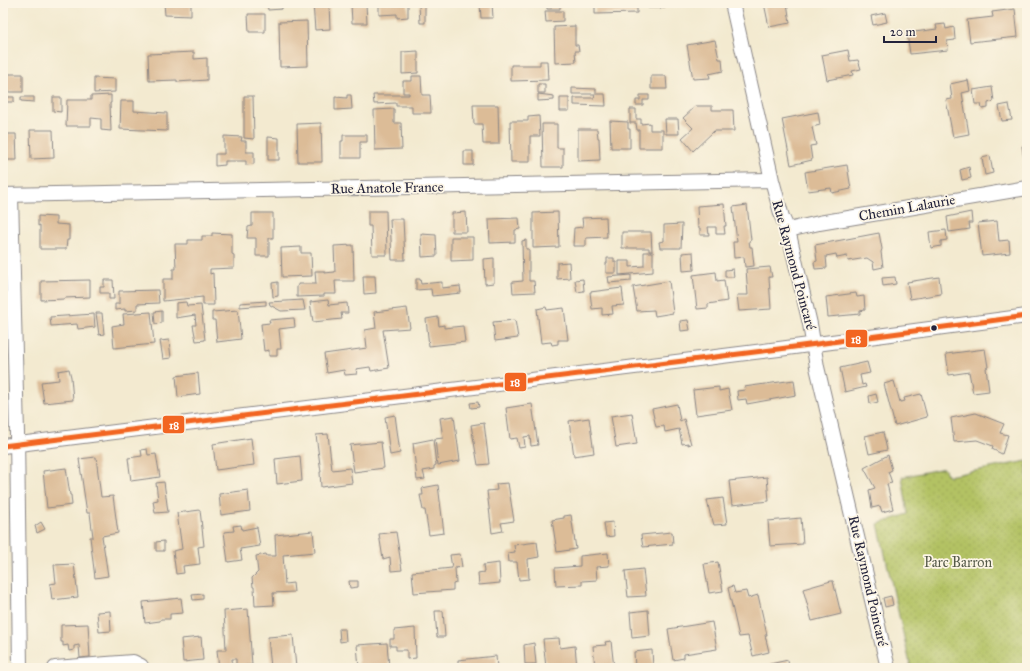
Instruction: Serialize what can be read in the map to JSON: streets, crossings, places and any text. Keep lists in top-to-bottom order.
{
  "streets": {
    "street": ["Rue Anatole France", "Chemin Lalaurie", "Rue Raymond Poincaré"]
  },
  "crossings": [
    ["Rue Anatole France", "Rue Raymond Poincaré"],
    ["Chemin Lalaurie", "Rue Raymond Poincaré"]
  ],
  "parks": ["Parc Barron"],
  "lines": ["transit line 18"],
  "scale_bar": "20 m"
}
